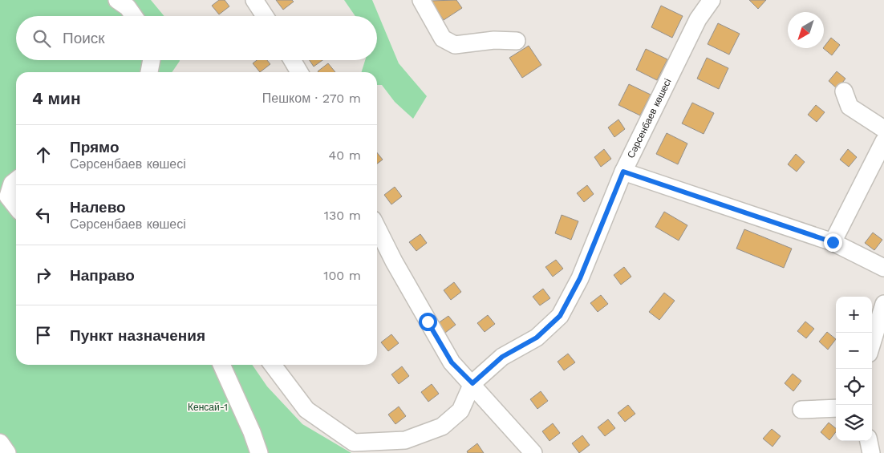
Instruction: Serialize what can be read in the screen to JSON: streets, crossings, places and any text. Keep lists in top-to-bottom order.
{
  "streets": {
    "street": ["Сәрсенбаев көшесі"]
  },
  "parks": ["Кенсай-1"],
  "north": "bottom left",
  "page": {
    "search": "Поиск",
    "heading": ["4 мин", "Пешком · 270 m"],
    "list": [
      ["Прямо", "Сәрсенбаев көшесі", "40 m"],
      ["Налево", "Сәрсенбаев көшесі", "130 m"],
      ["Направо", "100 m"],
      "Пункт назначения"
    ],
    "map_buttons": ["+", "−"]
  }
}
